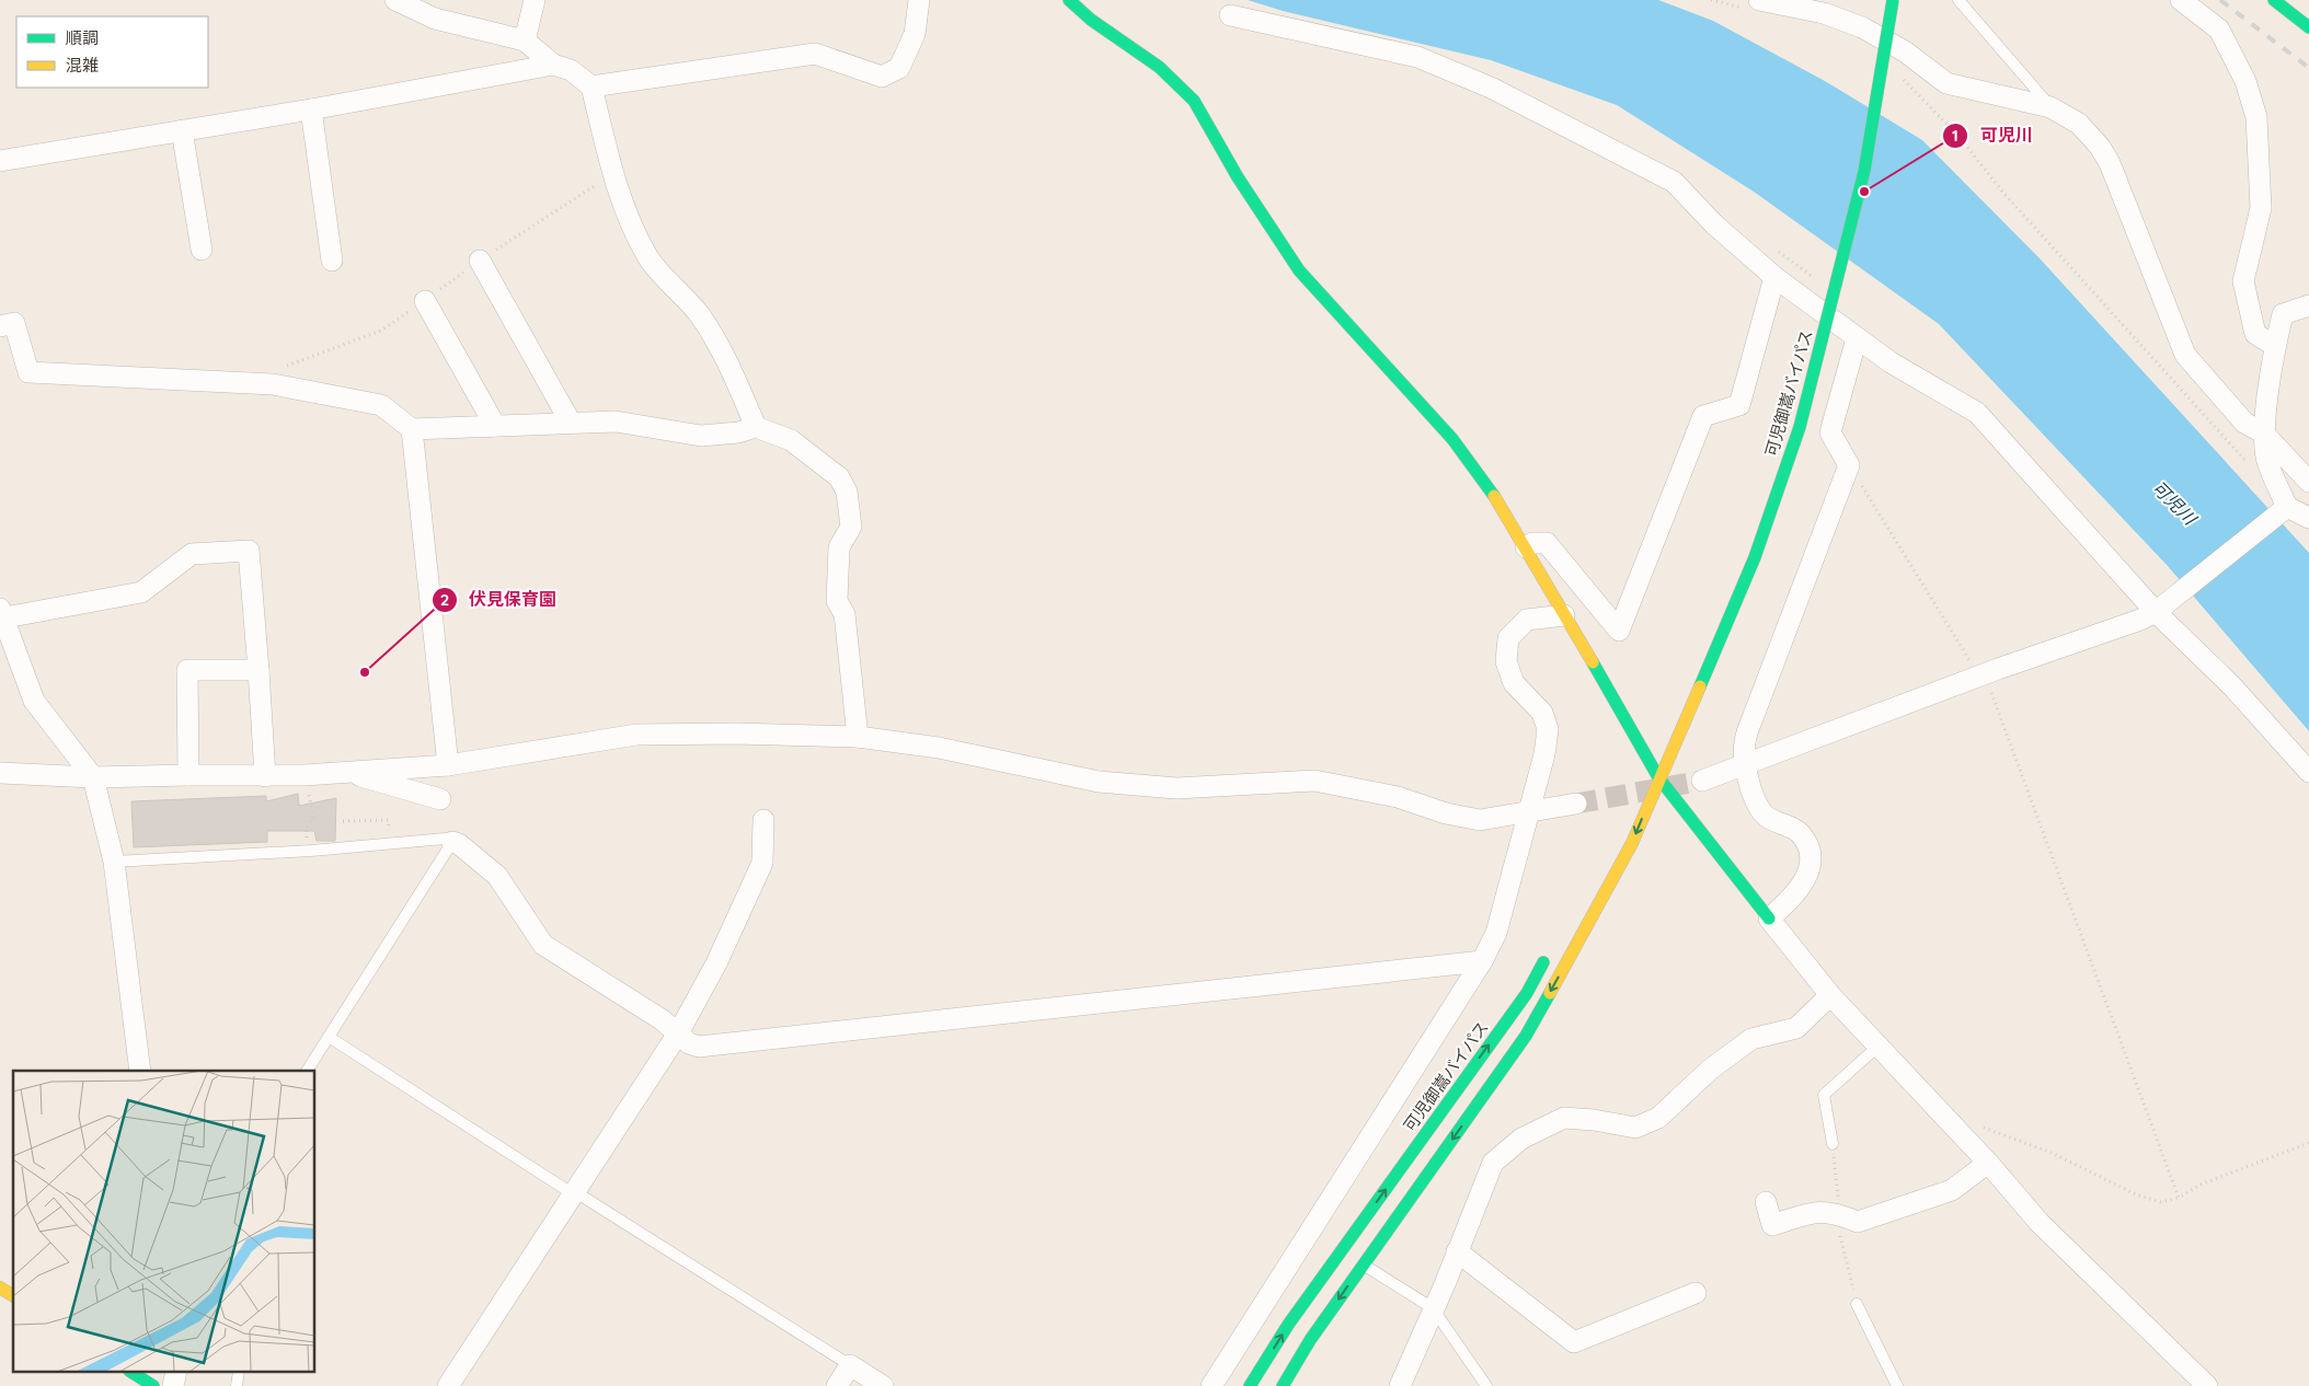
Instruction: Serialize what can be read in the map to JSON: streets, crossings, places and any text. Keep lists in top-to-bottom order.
{
  "streets": {
    "main road": ["可児御嵩バイパス"]
  },
  "water": ["可児川"],
  "places": ["可児川", "伏見保育園"],
  "legend": ["順調", "混雑"]
}
